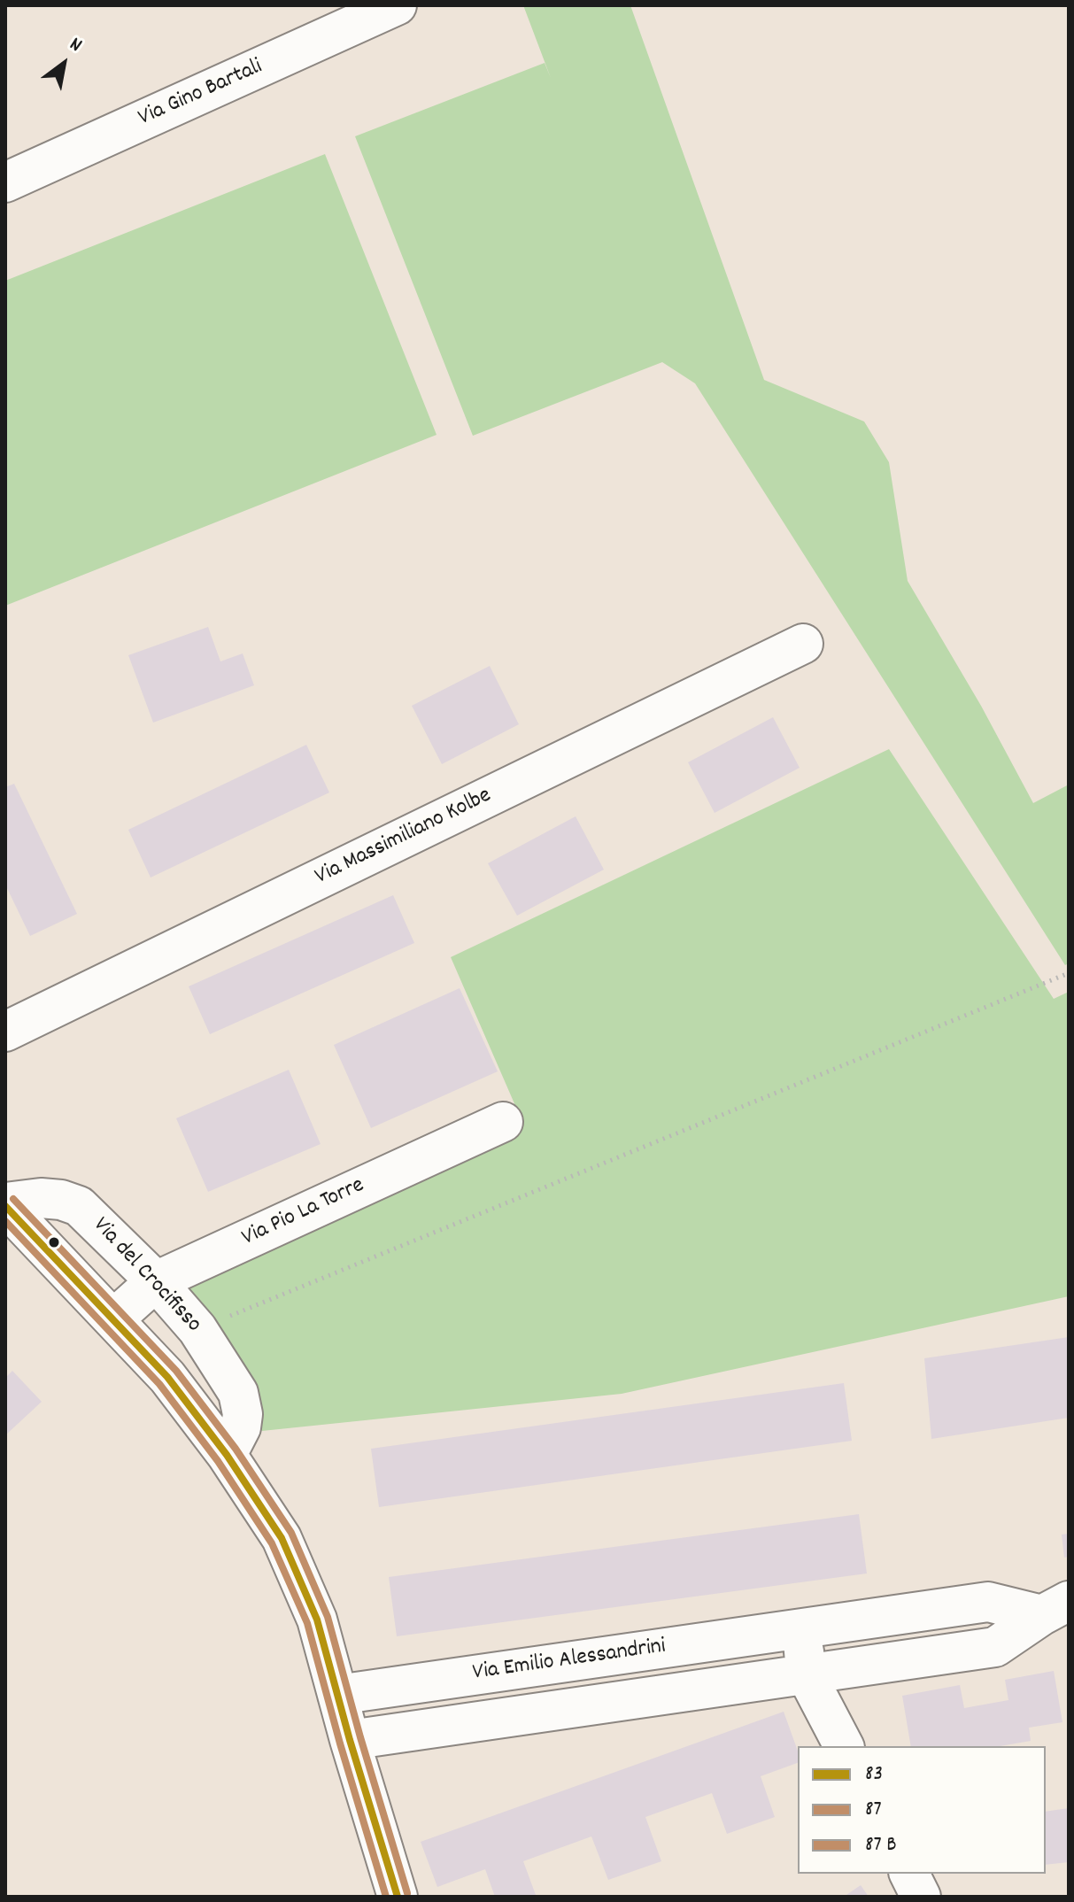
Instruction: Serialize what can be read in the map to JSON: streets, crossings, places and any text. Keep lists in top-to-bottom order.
{
  "streets": {
    "street": [
      "Via Gino Bartali",
      "Via Massimiliano Kolbe",
      "Via Pio La Torre",
      "Via del Crocifisso",
      "Via Emilio Alessandrini"
    ]
  },
  "crossings": [
    ["Via Pio La Torre", "Via del Crocifisso"],
    ["Via del Crocifisso", "Via Emilio Alessandrini"]
  ],
  "lines": ["transit line 83", "transit line 87"],
  "legend": ["83", "87", "87 B"],
  "north": "top right"
}
